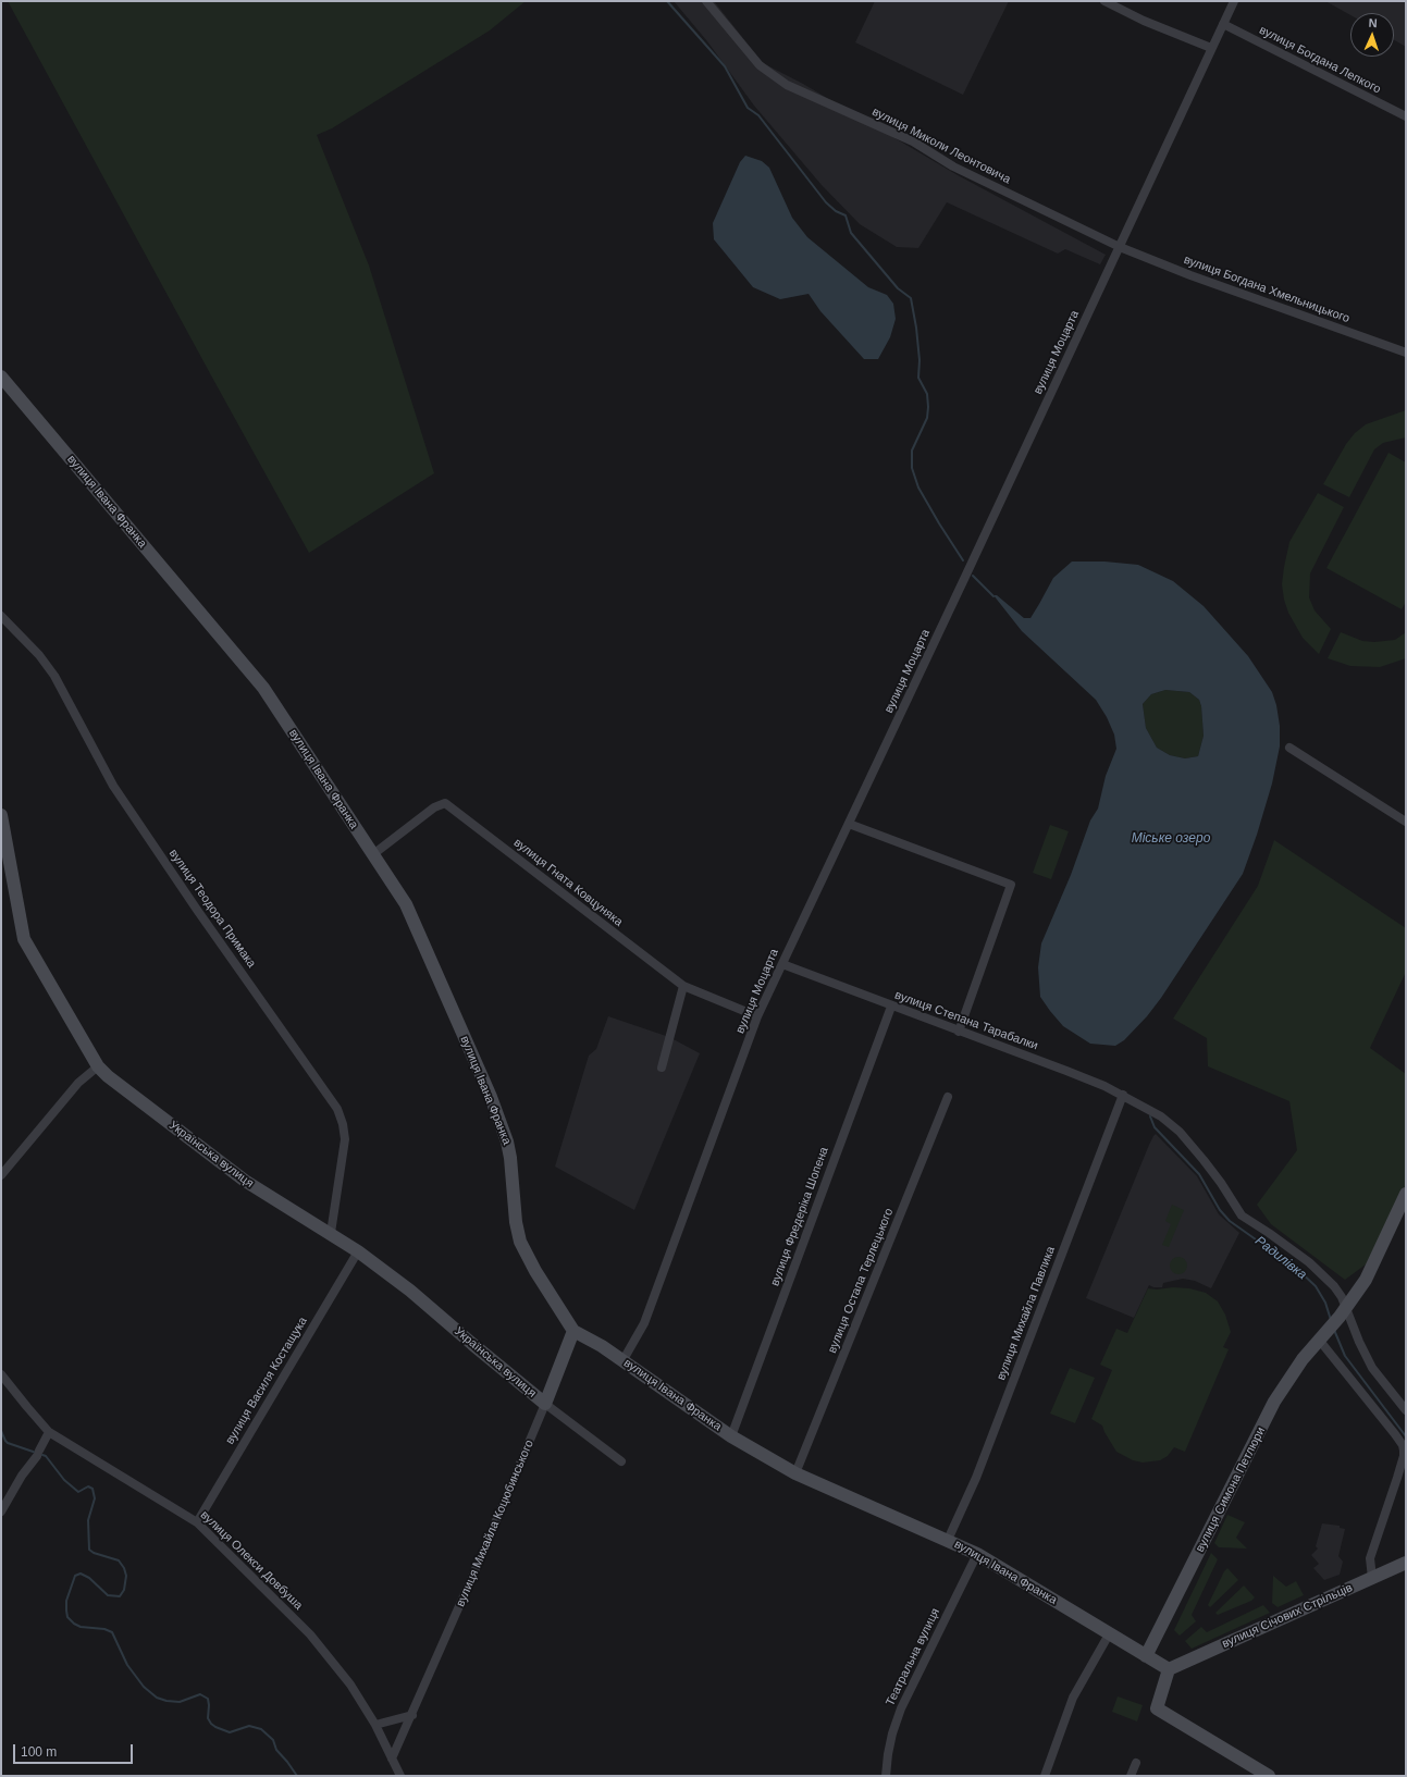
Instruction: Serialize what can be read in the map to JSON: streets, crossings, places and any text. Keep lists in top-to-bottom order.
{
  "streets": {
    "street": [
      "вулиця Богдана Лепкого",
      "вулиця Миколи Леонтовича",
      "вулиця Богдана Хмельницького",
      "вулиця Моцарта",
      "вулиця Івана Франка",
      "вулиця Гната Ковцуняка",
      "вулиця Теодора Примака",
      "вулиця Степана Тарабалки",
      "Українська вулиця",
      "вулиця Фредеріка Шопена",
      "вулиця Остапа Терлецького",
      "вулиця Михайла Павлика",
      "вулиця Василя Костащука",
      "вулиця Симона Петлюри",
      "вулиця Михайла Коцюбинського",
      "вулиця Олекси Довбуша",
      "вулиця Січових Стрільців",
      "Театральна вулиця"
    ]
  },
  "crossings": [
    ["вулиця Богдана Лепкого", "вулиця Моцарта"],
    ["вулиця Миколи Леонтовича", "вулиця Богдана Хмельницького"],
    ["вулиця Миколи Леонтовича", "вулиця Моцарта"],
    ["вулиця Богдана Хмельницького", "вулиця Моцарта"],
    ["вулиця Моцарта", "вулиця Івана Франка"],
    ["вулиця Моцарта", "вулиця Гната Ковцуняка"],
    ["вулиця Моцарта", "вулиця Степана Тарабалки"],
    ["вулиця Івана Франка", "вулиця Гната Ковцуняка"],
    ["вулиця Івана Франка", "вулиця Фредеріка Шопена"],
    ["вулиця Івана Франка", "вулиця Остапа Терлецького"],
    ["вулиця Івана Франка", "вулиця Михайла Павлика"],
    ["вулиця Івана Франка", "вулиця Симона Петлюри"],
    ["вулиця Івана Франка", "вулиця Михайла Коцюбинського"],
    ["вулиця Івана Франка", "вулиця Січових Стрільців"],
    ["вулиця Івана Франка", "Театральна вулиця"],
    ["вулиця Теодора Примака", "Українська вулиця"],
    ["вулиця Степана Тарабалки", "вулиця Фредеріка Шопена"],
    ["вулиця Степана Тарабалки", "вулиця Михайла Павлика"],
    ["вулиця Степана Тарабалки", "вулиця Симона Петлюри"],
    ["Українська вулиця", "вулиця Василя Костащука"],
    ["Українська вулиця", "вулиця Михайла Коцюбинського"],
    ["вулиця Василя Костащука", "вулиця Олекси Довбуша"],
    ["вулиця Михайла Коцюбинського", "вулиця Олекси Довбуша"]
  ],
  "water": ["Міське озеро", "Радилівка"],
  "scale_bar": "100 m",
  "north": "top"
}
